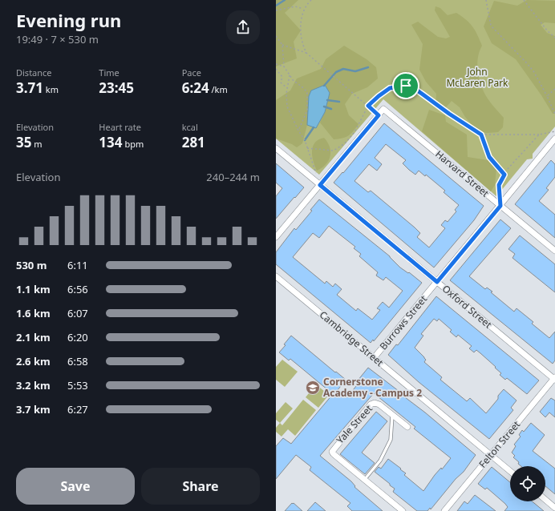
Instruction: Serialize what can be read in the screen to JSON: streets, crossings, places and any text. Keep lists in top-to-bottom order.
{
  "streets": {
    "street": [
      "Harvard Street",
      "Oxford Street",
      "Burrows Street",
      "Cambridge Street",
      "Yale Street",
      "Felton Street"
    ]
  },
  "crossings": [
    ["Harvard Street", "Burrows Street"],
    ["Oxford Street", "Burrows Street"],
    ["Oxford Street", "Felton Street"],
    ["Burrows Street", "Cambridge Street"],
    ["Cambridge Street", "Felton Street"]
  ],
  "parks": ["John McLaren Park"],
  "places": {
    "school or university": ["Cornerstone Academy - Campus 2"]
  },
  "page": {
    "heading": ["Evening run", "19:49 · 7 × 530 m"],
    "stats": [
      ["Distance", "3.71 km"],
      ["Time", "23:45"],
      ["Pace", "6:24 /km"],
      ["Elevation", "35 m"],
      ["Heart rate", "134 bpm"],
      ["kcal", "281"]
    ],
    "chart": ["Elevation", "240–244 m"],
    "list": [
      {
        "name": "530 m",
        "note": "6:11"
      },
      {
        "name": "1.1 km",
        "note": "6:56"
      },
      {
        "name": "1.6 km",
        "note": "6:07"
      },
      {
        "name": "2.1 km",
        "note": "6:20"
      },
      {
        "name": "2.6 km",
        "note": "6:58"
      },
      {
        "name": "3.2 km",
        "note": "5:53"
      },
      {
        "name": "3.7 km",
        "note": "6:27"
      }
    ],
    "buttons": ["Save", "Share"]
  }
}
